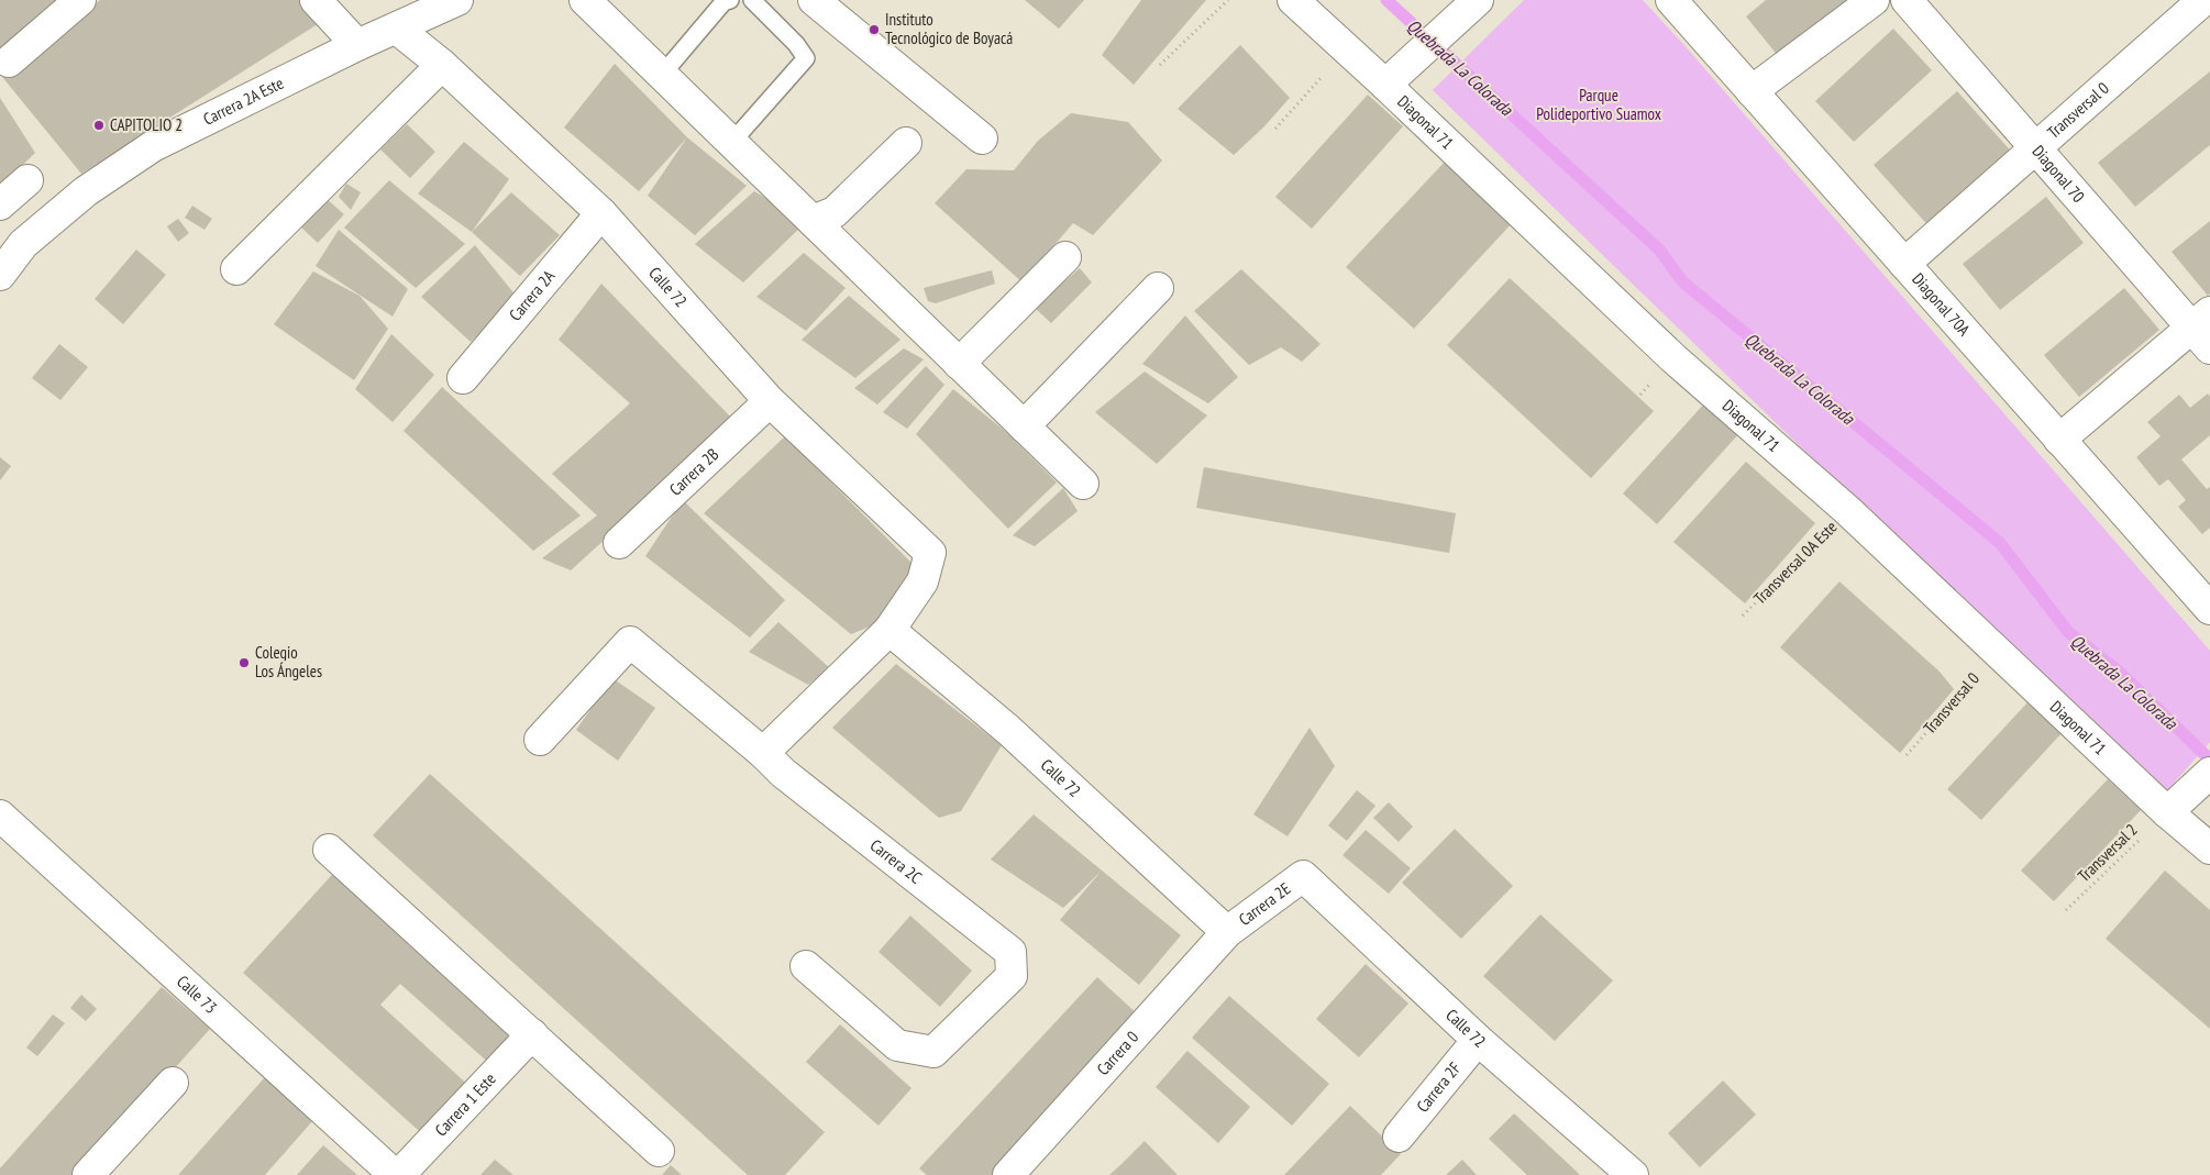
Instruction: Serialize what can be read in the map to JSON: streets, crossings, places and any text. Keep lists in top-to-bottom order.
{
  "streets": {
    "street": [
      "Carrera 2A Este",
      "Transversal 0",
      "Diagonal 71",
      "Diagonal 70",
      "Calle 72",
      "Carrera 2A",
      "Diagonal 70A",
      "Carrera 2B",
      "Carrera 2C",
      "Carrera 2E",
      "Calle 73",
      "Carrera 0",
      "Carrera 2F",
      "Carrera 1 Este"
    ],
    "path": ["Transversal 0A Este", "Transversal 2"]
  },
  "crossings": [
    ["Carrera 2A Este", "Calle 72"],
    ["Transversal 0", "Diagonal 71"],
    ["Transversal 0", "Diagonal 70"],
    ["Transversal 0", "Diagonal 70A"],
    ["Diagonal 71", "Transversal 0A Este"],
    ["Diagonal 71", "Transversal 2"],
    ["Calle 72", "Carrera 2A"],
    ["Calle 72", "Carrera 2B"],
    ["Calle 72", "Carrera 2E"],
    ["Calle 72", "Carrera 0"],
    ["Calle 72", "Carrera 2F"],
    ["Carrera 2E", "Carrera 0"],
    ["Calle 73", "Carrera 1 Este"]
  ],
  "water": ["Quebrada La Colorada"],
  "parks": ["Parque Polideportivo Suamox"],
  "places": ["Instituto Tecnológico de Boyacá", "CAPITOLIO 2", "Colegio Los Ángeles"]
}
